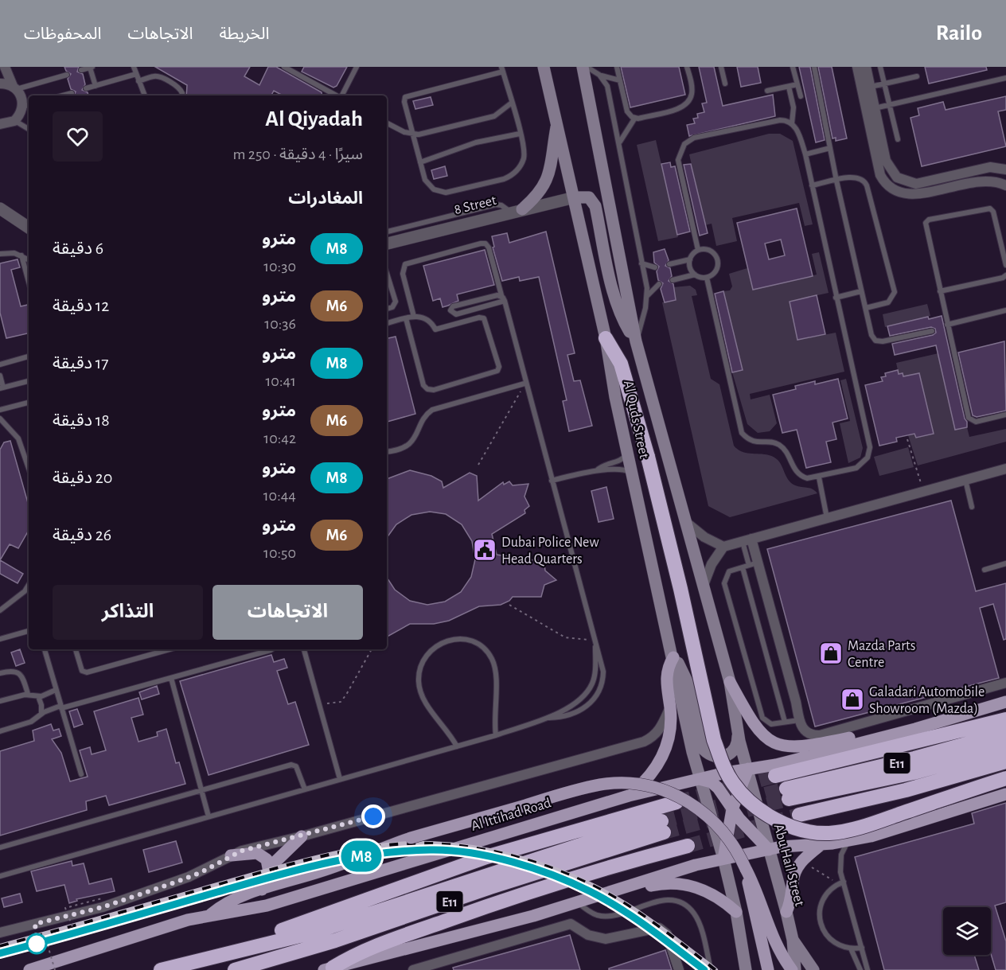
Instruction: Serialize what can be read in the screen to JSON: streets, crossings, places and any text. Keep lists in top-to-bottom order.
{
  "streets": {
    "highway": ["E11"],
    "main road": ["Al Quds Street", "Al Ittihad Road", "Abu Hail Street"],
    "street": ["8 Street"]
  },
  "crossings": [
    ["8 Street", "Al Quds Street"],
    ["Al Quds Street", "Al Ittihad Road"],
    ["Al Quds Street", "Abu Hail Street"],
    ["E11", "Abu Hail Street"],
    ["Al Ittihad Road", "Abu Hail Street"]
  ],
  "places": {
    "public building": ["Dubai Police New Head Quarters"],
    "shop": ["Mazda Parts Centre", "Galadari Automobile Showroom (Mazda)"]
  },
  "lines": ["metro line M8"],
  "page": {
    "header": "Railo",
    "nav": ["الخريطة", "الاتجاهات", "المحفوظات"],
    "on_map": "M8",
    "heading": [
      ["Al Qiyadah", "سيرًا · 4 دقيقة · 250 m"],
      "المغادرات"
    ],
    "list": [
      {
        "mark": "M8",
        "name": "مترو",
        "note": "10:30",
        "value": "6 دقيقة"
      },
      {
        "mark": "M6",
        "name": "مترو",
        "note": "10:36",
        "value": "12 دقيقة"
      },
      {
        "mark": "M8",
        "name": "مترو",
        "note": "10:41",
        "value": "17 دقيقة"
      },
      {
        "mark": "M6",
        "name": "مترو",
        "note": "10:42",
        "value": "18 دقيقة"
      },
      {
        "mark": "M8",
        "name": "مترو",
        "note": "10:44",
        "value": "20 دقيقة"
      },
      {
        "mark": "M6",
        "name": "مترو",
        "note": "10:50",
        "value": "26 دقيقة"
      }
    ],
    "buttons": ["الاتجاهات", "التذاكر"]
  }
}
